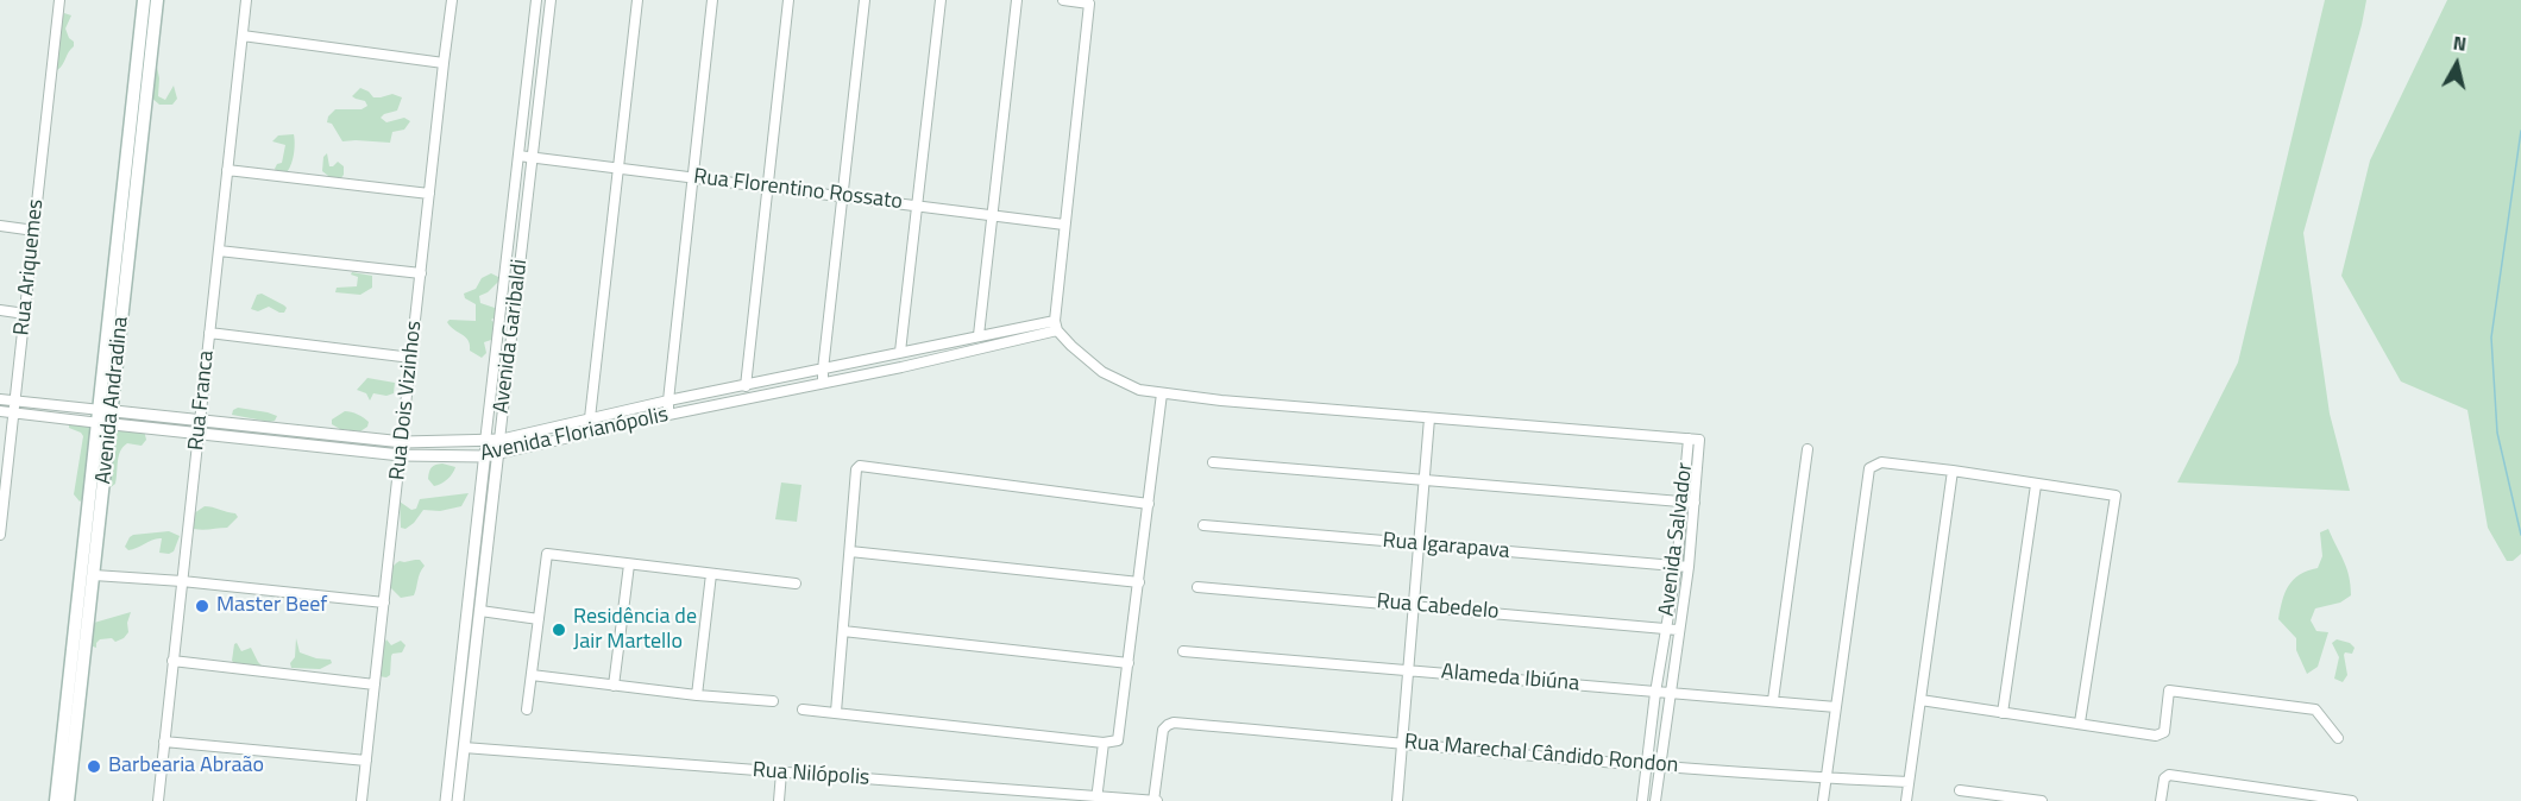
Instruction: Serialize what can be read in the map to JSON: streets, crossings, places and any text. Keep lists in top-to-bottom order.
{
  "streets": {
    "main road": ["Avenida Andradina"],
    "street": [
      "Rua Florentino Rossato",
      "Rua Ariquemes",
      "Avenida Garibaldi",
      "Rua Franca",
      "Rua Dois Vizinhos",
      "Avenida Florianópolis",
      "Avenida Salvador",
      "Rua Igarapava",
      "Rua Cabedelo",
      "Alameda Ibiúna",
      "Rua Marechal Cândido Rondon",
      "Rua Nilópolis"
    ]
  },
  "crossings": [
    ["Rua Florentino Rossato", "Avenida Garibaldi"],
    ["Rua Ariquemes", "Avenida Florianópolis"],
    ["Avenida Garibaldi", "Avenida Florianópolis"],
    ["Avenida Garibaldi", "Rua Nilópolis"],
    ["Avenida Andradina", "Avenida Florianópolis"],
    ["Rua Franca", "Avenida Florianópolis"],
    ["Rua Dois Vizinhos", "Avenida Florianópolis"],
    ["Avenida Salvador", "Rua Igarapava"],
    ["Avenida Salvador", "Rua Cabedelo"],
    ["Avenida Salvador", "Alameda Ibiúna"],
    ["Avenida Salvador", "Rua Marechal Cândido Rondon"],
    ["Rua Marechal Cândido Rondon", "Rua Nilópolis"]
  ],
  "places": ["Master Beef", "Residência de Jair Martello", "Barbearia Abraão"],
  "north": "top"
}
